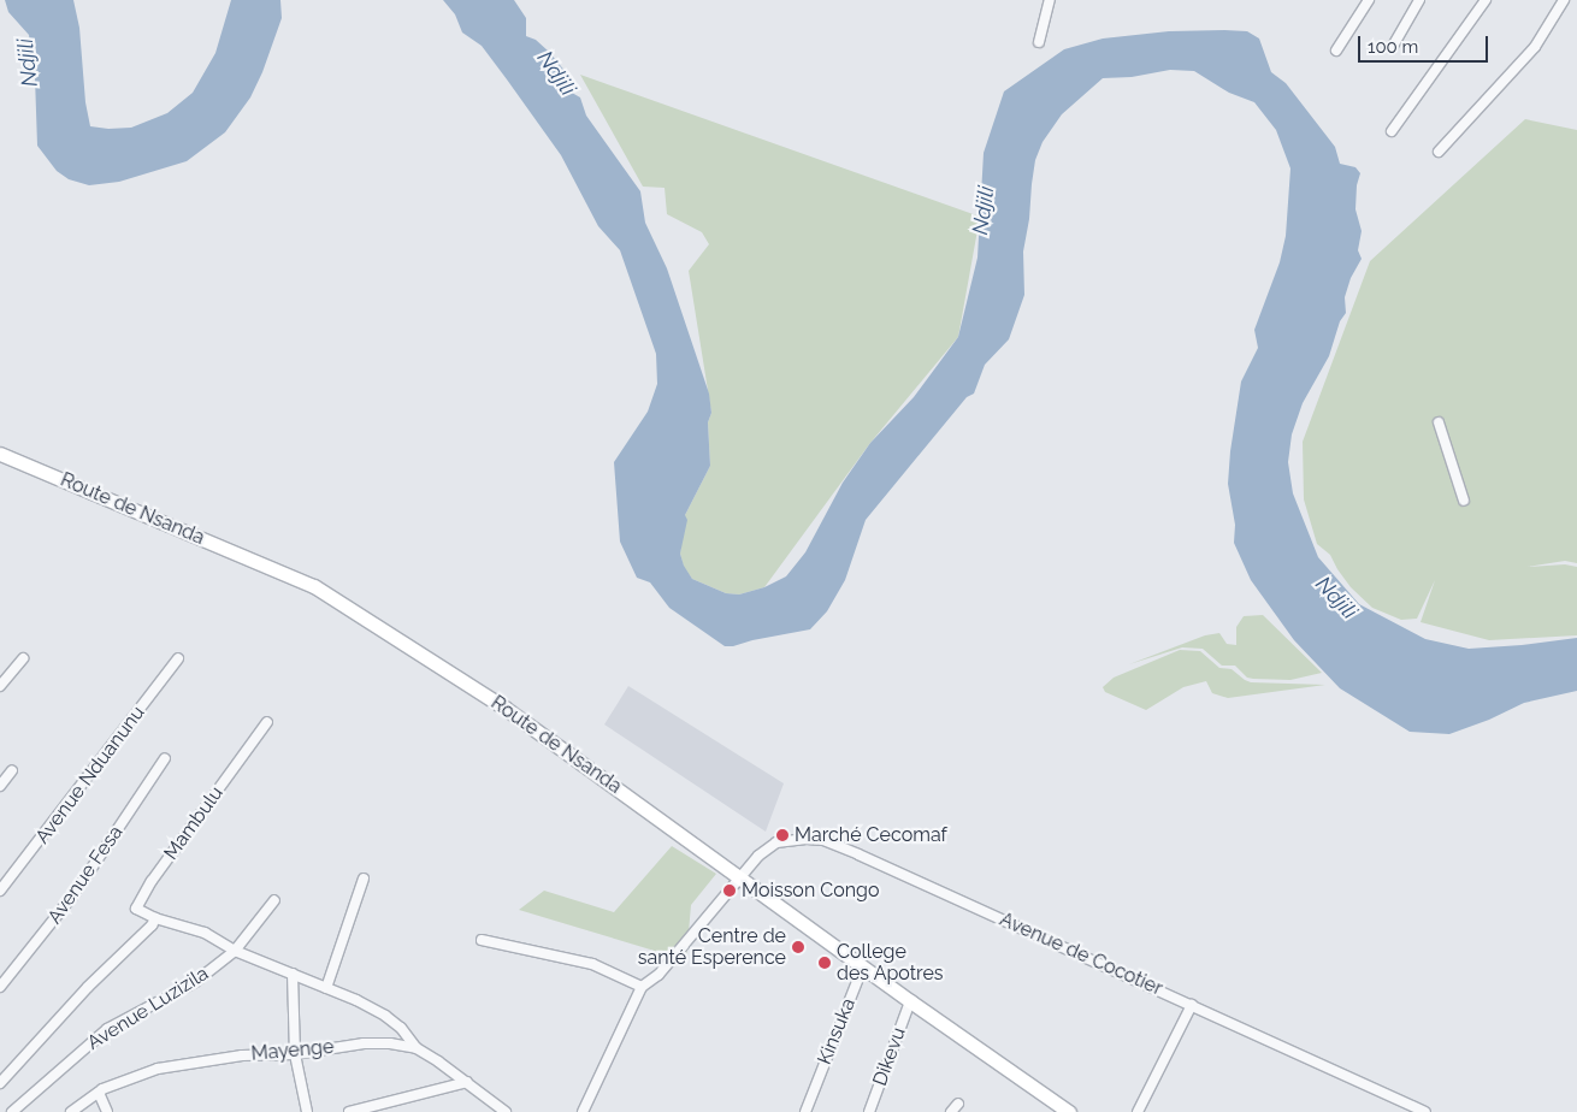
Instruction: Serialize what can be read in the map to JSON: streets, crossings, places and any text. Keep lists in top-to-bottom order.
{
  "streets": {
    "street": [
      "Route de Nsanda",
      "Avenue Nduanunu",
      "Mambulu",
      "Avenue Fesa",
      "Avenue de Cocotier",
      "Avenue Luzizila",
      "Kinsuka",
      "Mayenge",
      "Dikevu"
    ]
  },
  "crossings": [
    ["Route de Nsanda", "Avenue de Cocotier"],
    ["Route de Nsanda", "Kinsuka"],
    ["Route de Nsanda", "Dikevu"],
    ["Mambulu", "Avenue Luzizila"]
  ],
  "water": ["Ndjili"],
  "places": [
    "Marché Cecomaf",
    "Moisson Congo",
    "Centre de santé Esperence",
    "College des Apotres"
  ],
  "scale_bar": "100 m"
}
